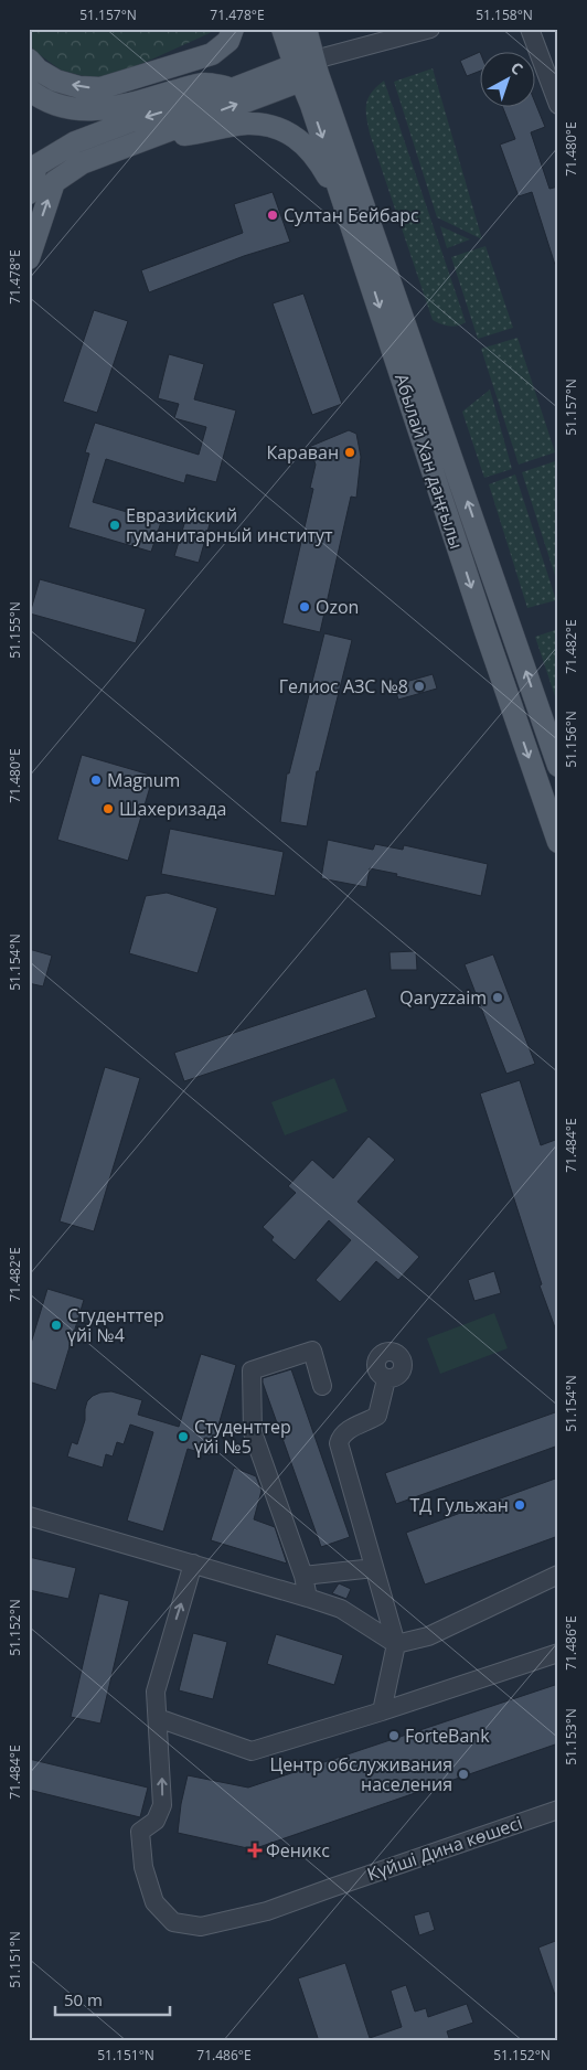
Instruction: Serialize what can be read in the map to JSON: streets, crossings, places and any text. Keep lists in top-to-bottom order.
{
  "streets": {
    "main road": ["Абылай Хан даңғылы"],
    "street": ["Күйші Дина көшесі"]
  },
  "places": {
    "other": [
      "Султан Бейбарс",
      "Караван",
      "Евразийский гуманитарный институт",
      "Ozon",
      "Гелиос АЗС №8",
      "Magnum",
      "Шахеризада",
      "Qaryzzaim",
      "Студенттер үйі №4",
      "Студенттер үйі №5",
      "ТД Гульжан",
      "ForteBank",
      "Центр обслуживания населения"
    ],
    "health": ["Феникс"]
  },
  "scale_bar": "50 m",
  "north": "top right",
  "coordinates": [
    "51.157°N",
    "71.478°E",
    "51.158°N",
    "71.480°E",
    "51.155°N",
    "71.482°E",
    "51.156°N",
    "51.154°N",
    "71.484°E",
    "51.152°N",
    "71.486°E",
    "51.153°N",
    "51.151°N"
  ]
}
